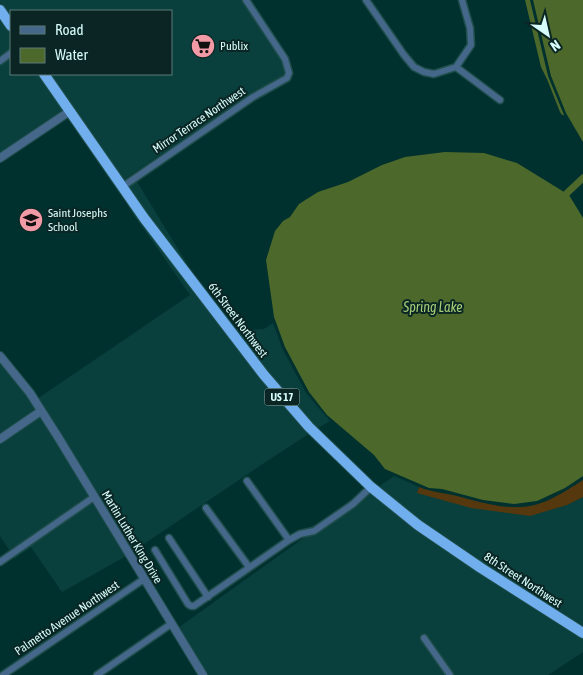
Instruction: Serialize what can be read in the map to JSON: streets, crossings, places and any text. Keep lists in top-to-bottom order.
{
  "streets": {
    "highway": ["6th Street Northwest", "US 17", "8th Street Northwest"],
    "street": ["Mirror Terrace Northwest", "Martin Luther King Drive", "Palmetto Avenue Northwest"]
  },
  "crossings": [
    ["Mirror Terrace Northwest", "6th Street Northwest"],
    ["6th Street Northwest", "8th Street Northwest"],
    ["Martin Luther King Drive", "Palmetto Avenue Northwest"]
  ],
  "water": ["Spring Lake"],
  "places": {
    "supermarket": ["Publix"],
    "school or university": ["Saint Josephs School"]
  },
  "legend": ["Road", "Water"],
  "north": "bottom right"
}
